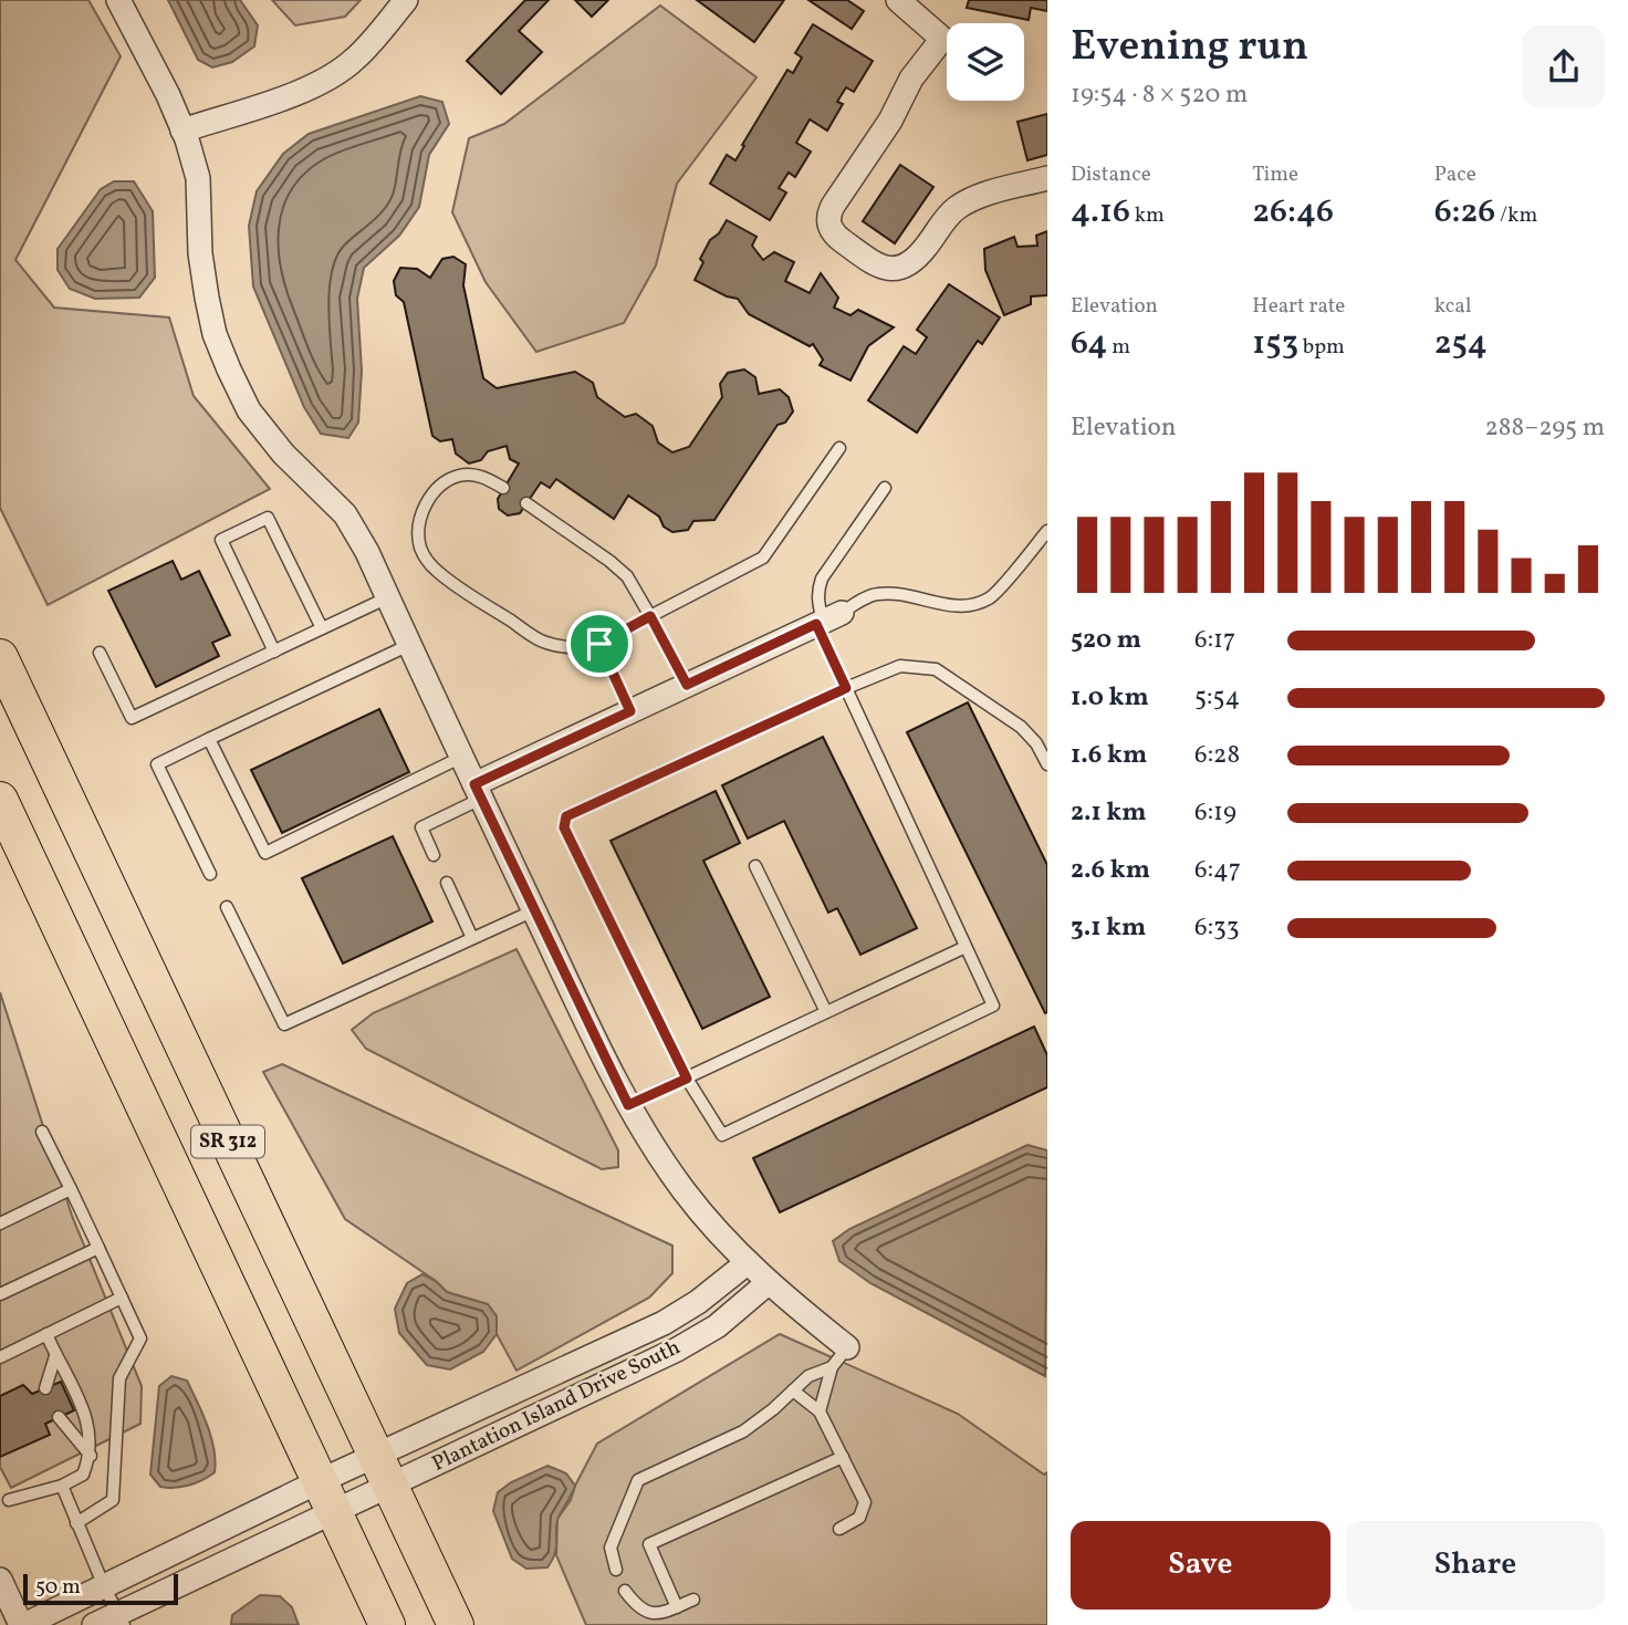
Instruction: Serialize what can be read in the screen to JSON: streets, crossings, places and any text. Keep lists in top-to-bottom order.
{
  "streets": {
    "main road": ["SR 312"],
    "street": ["Plantation Island Drive South"]
  },
  "crossings": [
    ["SR 312", "Plantation Island Drive South"]
  ],
  "scale_bar": "50 m",
  "page": {
    "heading": ["Evening run", "19:54 · 8 × 520 m"],
    "stats": [
      ["Distance", "4.16 km"],
      ["Time", "26:46"],
      ["Pace", "6:26 /km"],
      ["Elevation", "64 m"],
      ["Heart rate", "153 bpm"],
      ["kcal", "254"]
    ],
    "chart": ["Elevation", "288–295 m"],
    "list": [
      {
        "name": "520 m",
        "note": "6:17"
      },
      {
        "name": "1.0 km",
        "note": "5:54"
      },
      {
        "name": "1.6 km",
        "note": "6:28"
      },
      {
        "name": "2.1 km",
        "note": "6:19"
      },
      {
        "name": "2.6 km",
        "note": "6:47"
      },
      {
        "name": "3.1 km",
        "note": "6:33"
      }
    ],
    "buttons": ["Save", "Share"],
    "scale": "50 m"
  }
}
